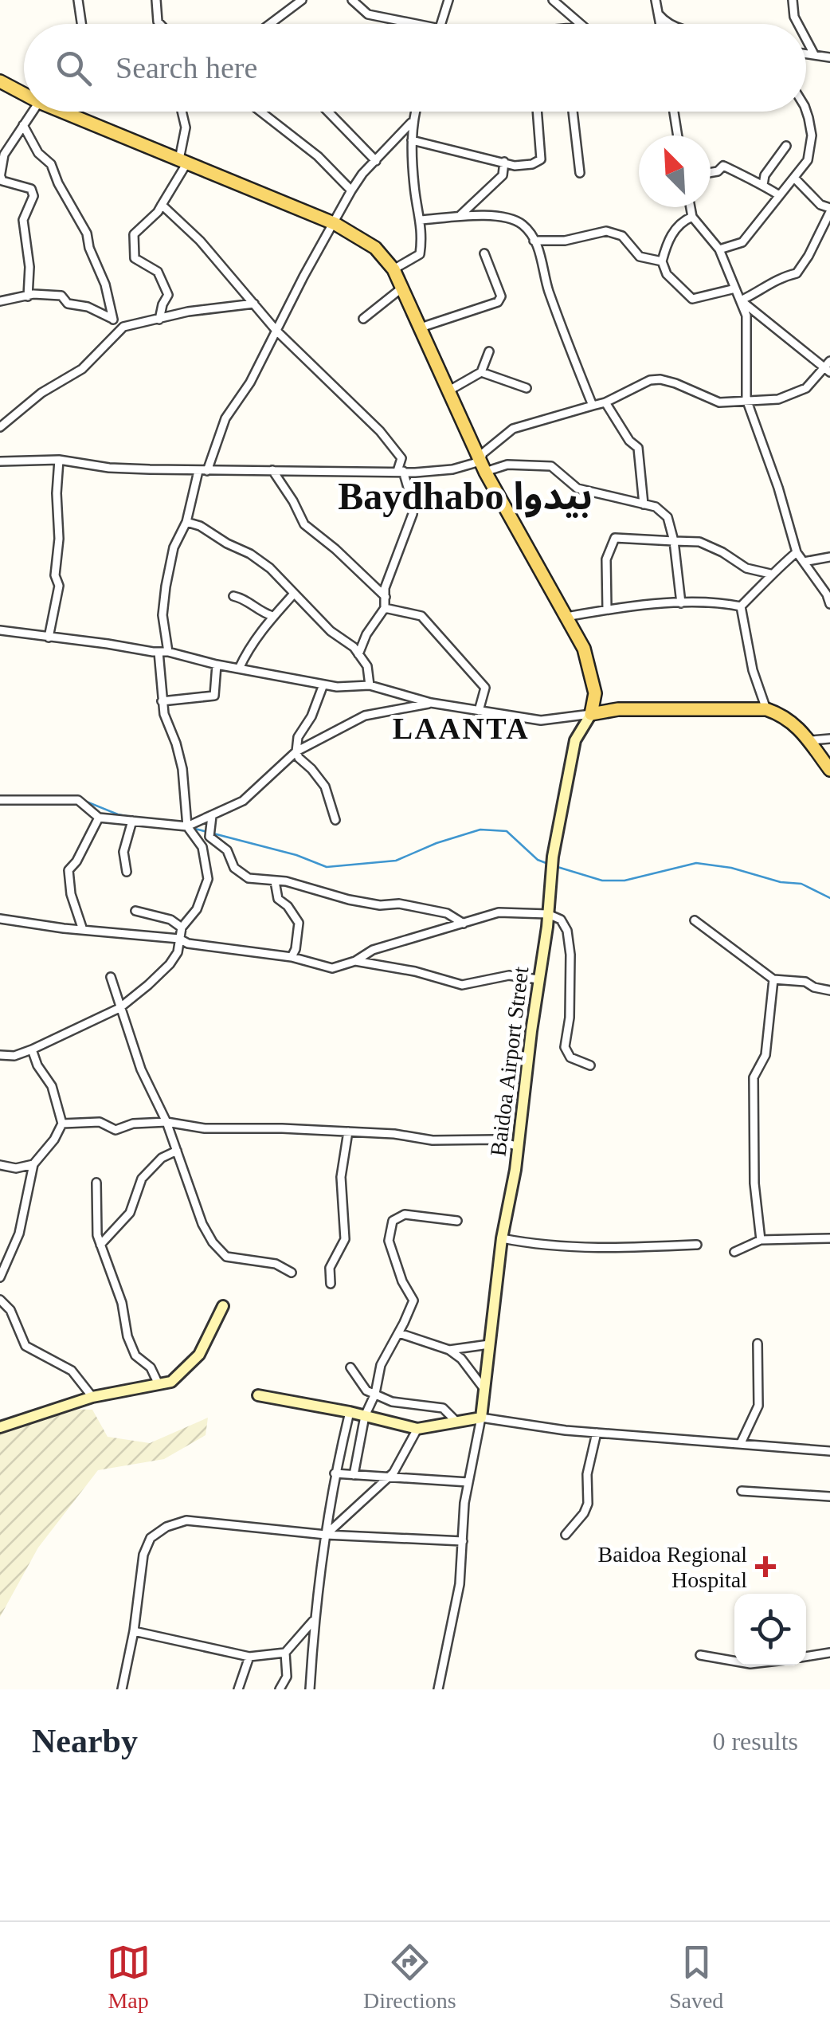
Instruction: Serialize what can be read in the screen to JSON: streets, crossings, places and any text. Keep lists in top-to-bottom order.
{
  "streets": {
    "street": ["Baidoa Airport Street"]
  },
  "districts": ["Baydhabo بيدوا", "LAANTA"],
  "places": {
    "health": ["Baidoa Regional Hospital"]
  },
  "north": "top left",
  "page": {
    "search": "Search here",
    "heading": ["Nearby", "0 results"],
    "nav": ["Map", "Directions", "Saved"]
  }
}
